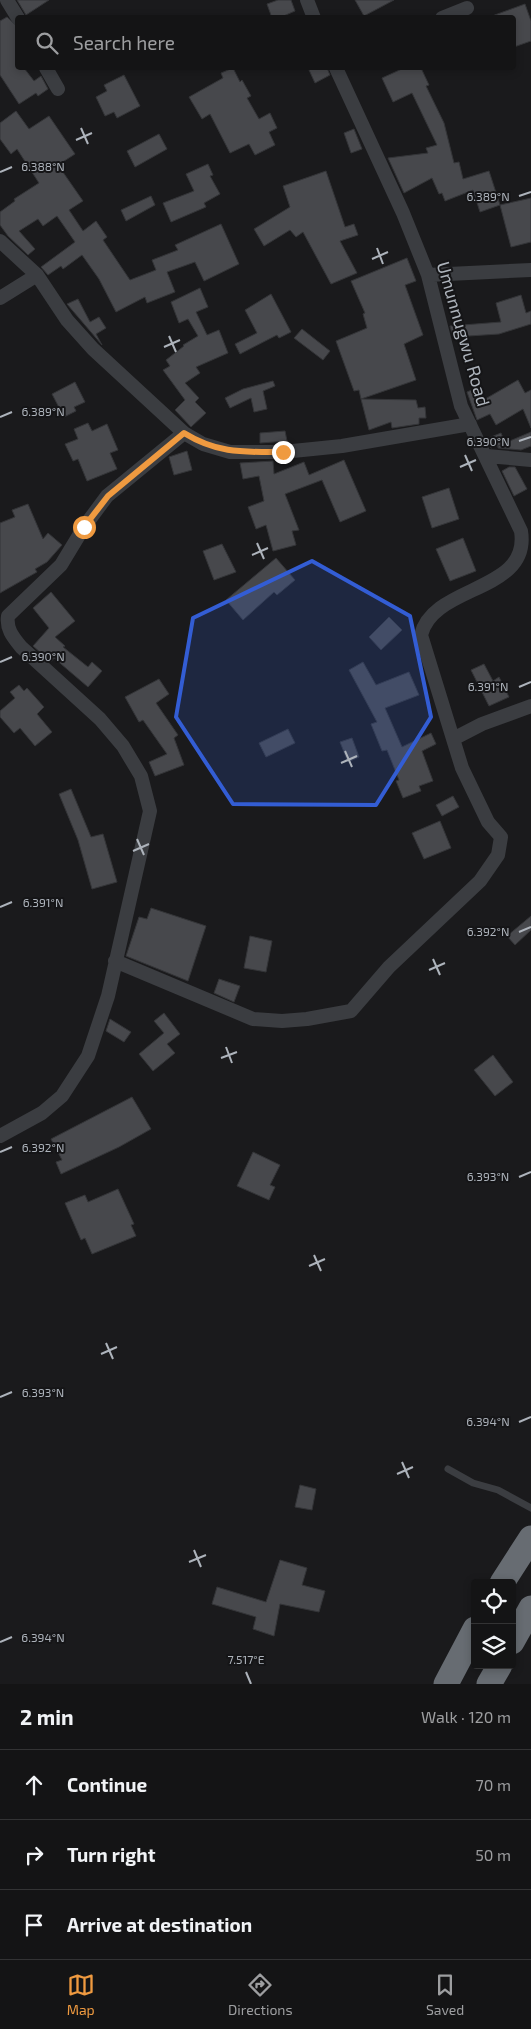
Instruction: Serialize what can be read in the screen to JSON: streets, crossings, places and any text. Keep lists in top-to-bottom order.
{
  "streets": {
    "street": ["Umunnugwu Road"]
  },
  "page": {
    "search": "Search here",
    "heading": ["2 min", "Walk · 120 m"],
    "list": [
      ["Continue", "70 m"],
      ["Turn right", "50 m"],
      "Arrive at destination"
    ],
    "nav": ["Map", "Directions", "Saved"]
  },
  "coordinates": [
    "6.388°N",
    "6.389°N",
    "6.390°N",
    "6.391°N",
    "6.392°N",
    "6.393°N",
    "6.394°N",
    "7.517°E"
  ]
}
